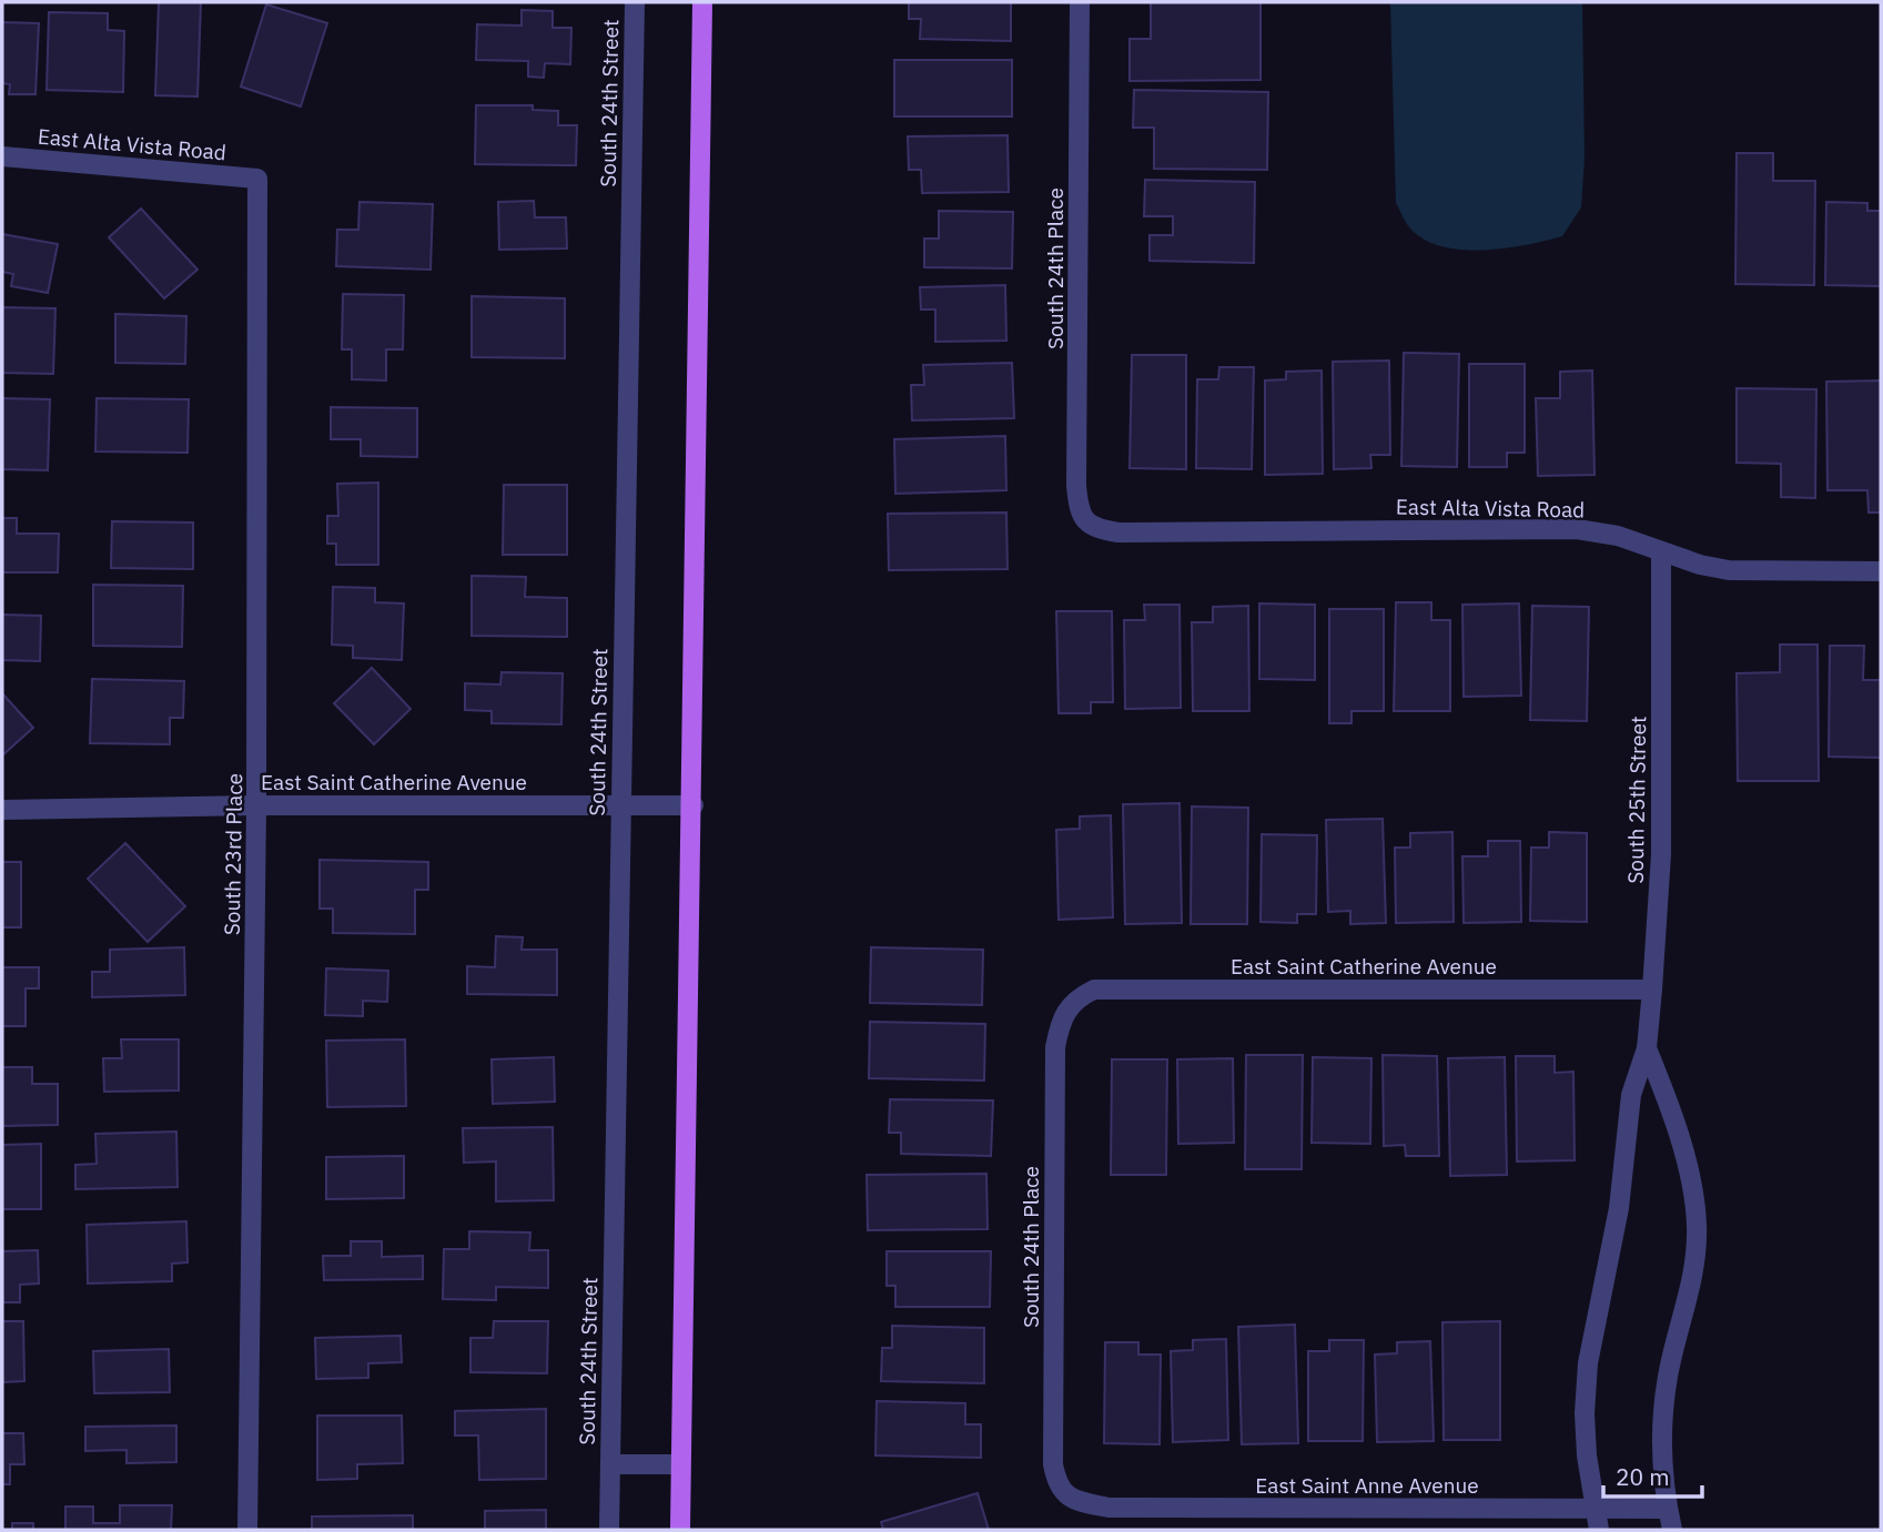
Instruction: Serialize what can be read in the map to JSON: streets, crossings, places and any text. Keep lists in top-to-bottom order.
{
  "streets": {
    "street": [
      "South 24th Street",
      "East Alta Vista Road",
      "South 24th Place",
      "East Saint Catherine Avenue",
      "South 25th Street",
      "South 23rd Place",
      "East Saint Anne Avenue"
    ]
  },
  "crossings": [
    ["South 24th Street", "East Saint Catherine Avenue"],
    ["East Alta Vista Road", "South 24th Place"],
    ["East Alta Vista Road", "South 25th Street"],
    ["East Alta Vista Road", "South 23rd Place"],
    ["South 24th Place", "East Saint Catherine Avenue"],
    ["South 24th Place", "East Saint Anne Avenue"],
    ["East Saint Catherine Avenue", "South 25th Street"],
    ["East Saint Catherine Avenue", "South 23rd Place"],
    ["South 25th Street", "East Saint Anne Avenue"]
  ],
  "scale_bar": "20 m"
}
